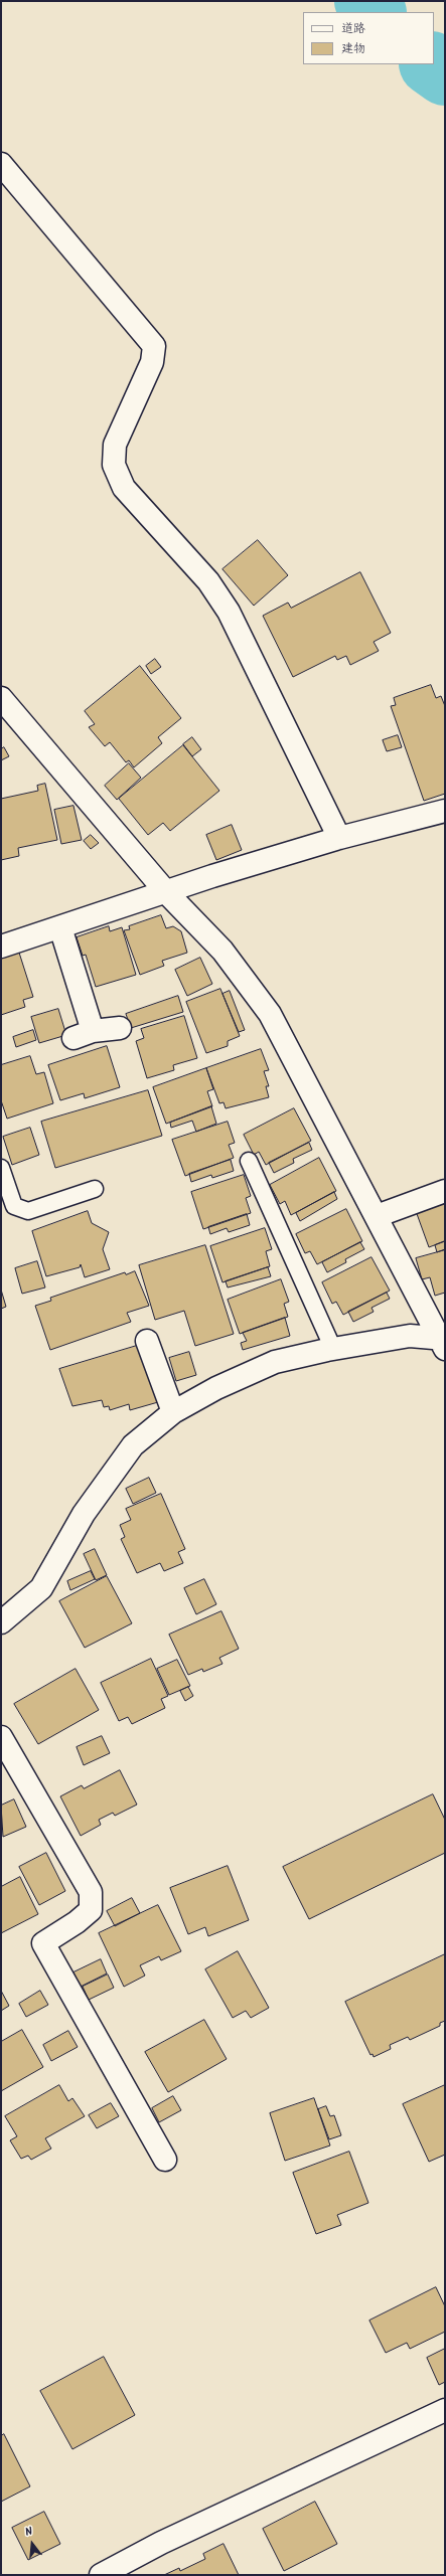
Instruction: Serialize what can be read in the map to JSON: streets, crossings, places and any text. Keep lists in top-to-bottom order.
{
  "legend": ["道路", "建物"],
  "north": "top"
}
